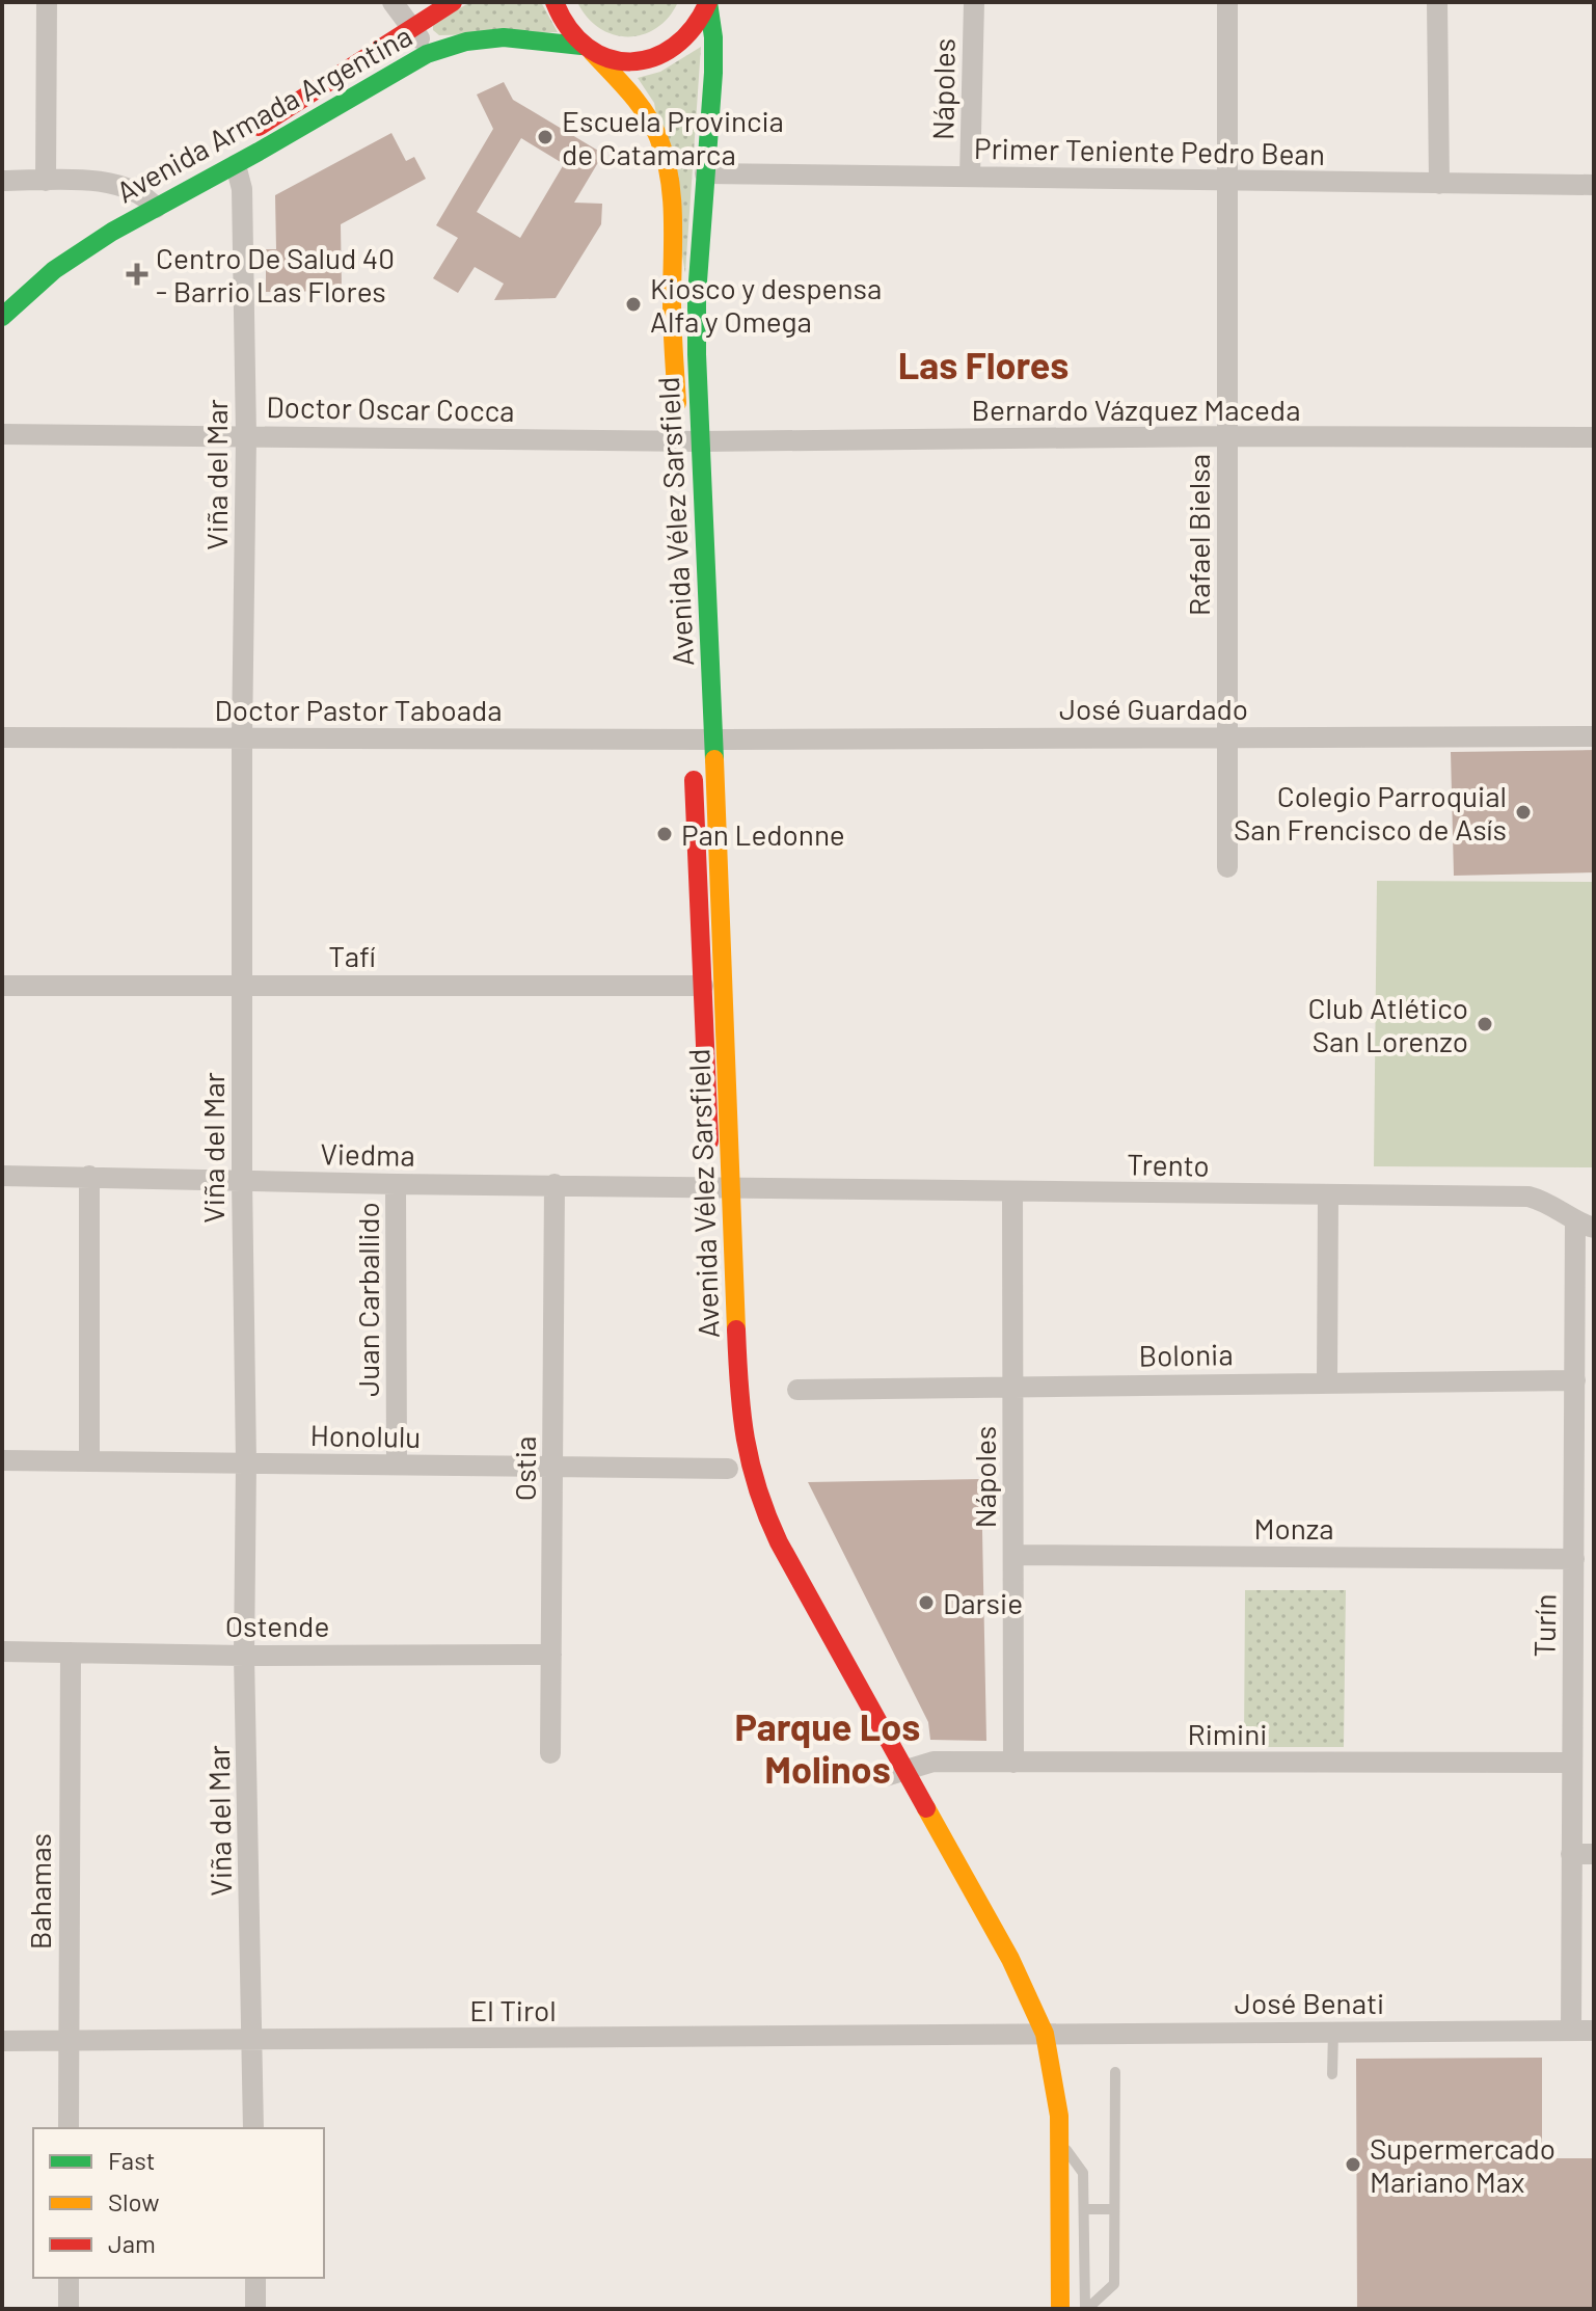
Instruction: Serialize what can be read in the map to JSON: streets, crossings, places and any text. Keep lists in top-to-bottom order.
{
  "streets": {
    "main road": ["Avenida Armada Argentina", "Avenida Vélez Sarsfield"],
    "street": [
      "Nápoles",
      "Primer Teniente Pedro Bean",
      "Doctor Oscar Cocca",
      "Bernardo Vázquez Maceda",
      "Viña del Mar",
      "Rafael Bielsa",
      "José Guardado",
      "Doctor Pastor Taboada",
      "Tafí",
      "Viedma",
      "Trento",
      "Juan Carballido",
      "Bolonia",
      "Honolulu",
      "Ostia",
      "Monza",
      "Ostende",
      "Turín",
      "Rimini",
      "Bahamas",
      "José Benati",
      "El Tirol"
    ]
  },
  "crossings": [
    ["Nápoles", "Primer Teniente Pedro Bean"],
    ["Nápoles", "Trento"],
    ["Nápoles", "Bolonia"],
    ["Nápoles", "Monza"],
    ["Nápoles", "Rimini"],
    ["Avenida Armada Argentina", "Viña del Mar"],
    ["Avenida Armada Argentina", "Avenida Vélez Sarsfield"],
    ["Primer Teniente Pedro Bean", "Avenida Vélez Sarsfield"],
    ["Primer Teniente Pedro Bean", "Rafael Bielsa"],
    ["Doctor Oscar Cocca", "Bernardo Vázquez Maceda"],
    ["Doctor Oscar Cocca", "Viña del Mar"],
    ["Doctor Oscar Cocca", "Avenida Vélez Sarsfield"],
    ["Bernardo Vázquez Maceda", "Avenida Vélez Sarsfield"],
    ["Bernardo Vázquez Maceda", "Rafael Bielsa"],
    ["Viña del Mar", "Doctor Pastor Taboada"],
    ["Viña del Mar", "Tafí"],
    ["Viña del Mar", "Viedma"],
    ["Viña del Mar", "Honolulu"],
    ["Viña del Mar", "Ostende"],
    ["Viña del Mar", "El Tirol"],
    ["Avenida Vélez Sarsfield", "José Guardado"],
    ["Avenida Vélez Sarsfield", "Doctor Pastor Taboada"],
    ["Avenida Vélez Sarsfield", "Tafí"],
    ["Avenida Vélez Sarsfield", "Viedma"],
    ["Avenida Vélez Sarsfield", "Trento"],
    ["Avenida Vélez Sarsfield", "Rimini"],
    ["Avenida Vélez Sarsfield", "José Benati"],
    ["Avenida Vélez Sarsfield", "El Tirol"],
    ["Rafael Bielsa", "José Guardado"],
    ["José Guardado", "Doctor Pastor Taboada"],
    ["Viedma", "Trento"],
    ["Viedma", "Juan Carballido"],
    ["Viedma", "Ostia"],
    ["Trento", "Turín"],
    ["Juan Carballido", "Honolulu"],
    ["Bolonia", "Turín"],
    ["Honolulu", "Ostia"],
    ["Ostia", "Ostende"],
    ["Monza", "Turín"],
    ["Ostende", "Bahamas"],
    ["Turín", "Rimini"],
    ["Turín", "José Benati"],
    ["Bahamas", "El Tirol"],
    ["José Benati", "El Tirol"]
  ],
  "districts": ["Las Flores", "Parque Los Molinos"],
  "places": {
    "other": [
      "Escuela Provincia de Catamarca",
      "Kiosco y despensa Alfa y Omega",
      "Colegio Parroquial San Frencisco de Asís",
      "Pan Ledonne",
      "Club Atlético San Lorenzo",
      "Darsie",
      "Supermercado Mariano Max"
    ],
    "health": ["Centro De Salud 40 - Barrio Las Flores"]
  },
  "legend": ["Fast", "Slow", "Jam"]
}
